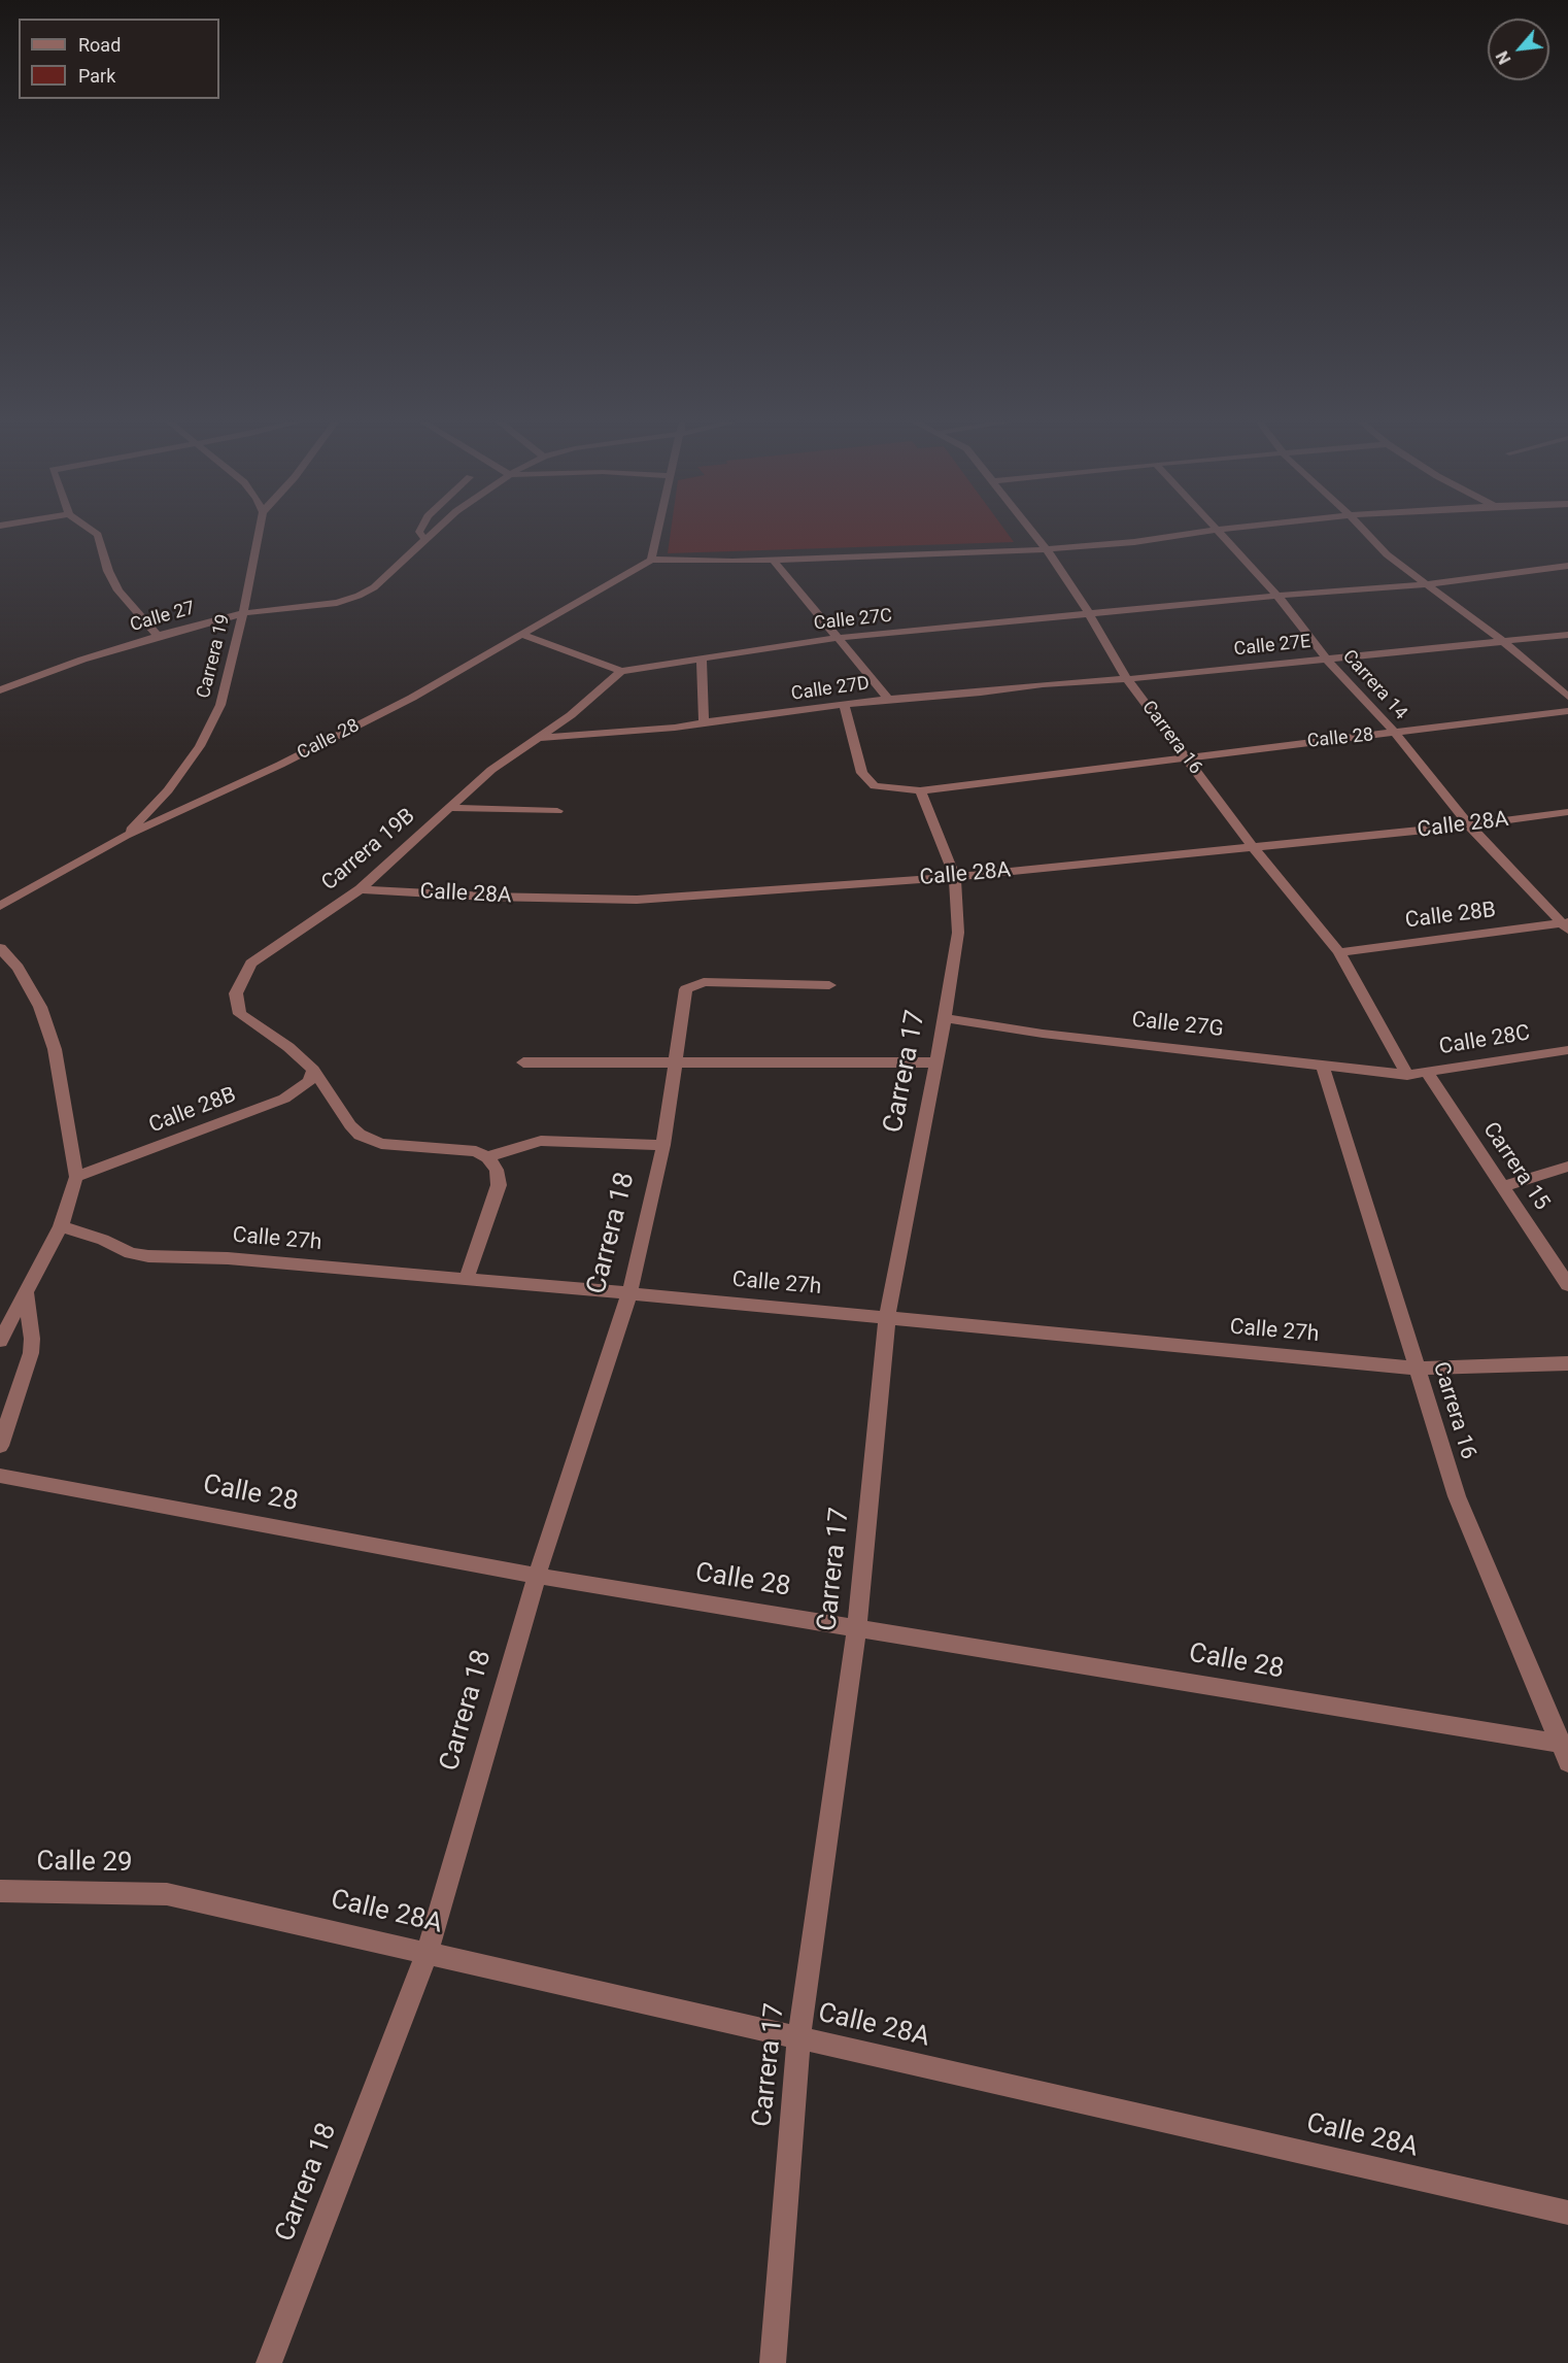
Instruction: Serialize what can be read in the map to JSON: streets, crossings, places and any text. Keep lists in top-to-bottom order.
{
  "streets": {
    "street": [
      "Calle 27",
      "Calle 27C",
      "Calle 27E",
      "Carrera 19",
      "Carrera 14",
      "Calle 27D",
      "Carrera 16",
      "Calle 28",
      "Calle 28A",
      "Carrera 19B",
      "Calle 28B",
      "Calle 27G",
      "Calle 28C",
      "Carrera 17",
      "Carrera 15",
      "Carrera 18",
      "Calle 27h",
      "Calle 29"
    ]
  },
  "crossings": [
    ["Calle 27", "Carrera 19"],
    ["Calle 27C", "Carrera 16"],
    ["Calle 27C", "Carrera 19B"],
    ["Calle 27E", "Carrera 14"],
    ["Calle 27E", "Calle 27D"],
    ["Calle 27E", "Carrera 16"],
    ["Carrera 19", "Calle 28"],
    ["Carrera 14", "Calle 28"],
    ["Carrera 14", "Calle 28A"],
    ["Carrera 14", "Calle 28B"],
    ["Calle 27D", "Carrera 16"],
    ["Calle 27D", "Carrera 19B"],
    ["Carrera 16", "Calle 28"],
    ["Carrera 16", "Calle 28A"],
    ["Carrera 16", "Calle 28B"],
    ["Carrera 16", "Calle 27G"],
    ["Carrera 16", "Calle 28C"],
    ["Carrera 16", "Calle 27h"],
    ["Calle 28", "Carrera 17"],
    ["Calle 28", "Carrera 18"],
    ["Calle 28A", "Carrera 19B"],
    ["Calle 28A", "Carrera 17"],
    ["Calle 28A", "Carrera 18"],
    ["Calle 28A", "Calle 29"],
    ["Carrera 19B", "Calle 28B"],
    ["Calle 27G", "Calle 28C"],
    ["Calle 27G", "Carrera 17"],
    ["Calle 28C", "Carrera 15"],
    ["Carrera 17", "Calle 27h"],
    ["Carrera 18", "Calle 27h"]
  ],
  "legend": ["Road", "Park"],
  "north": "bottom left"
}
